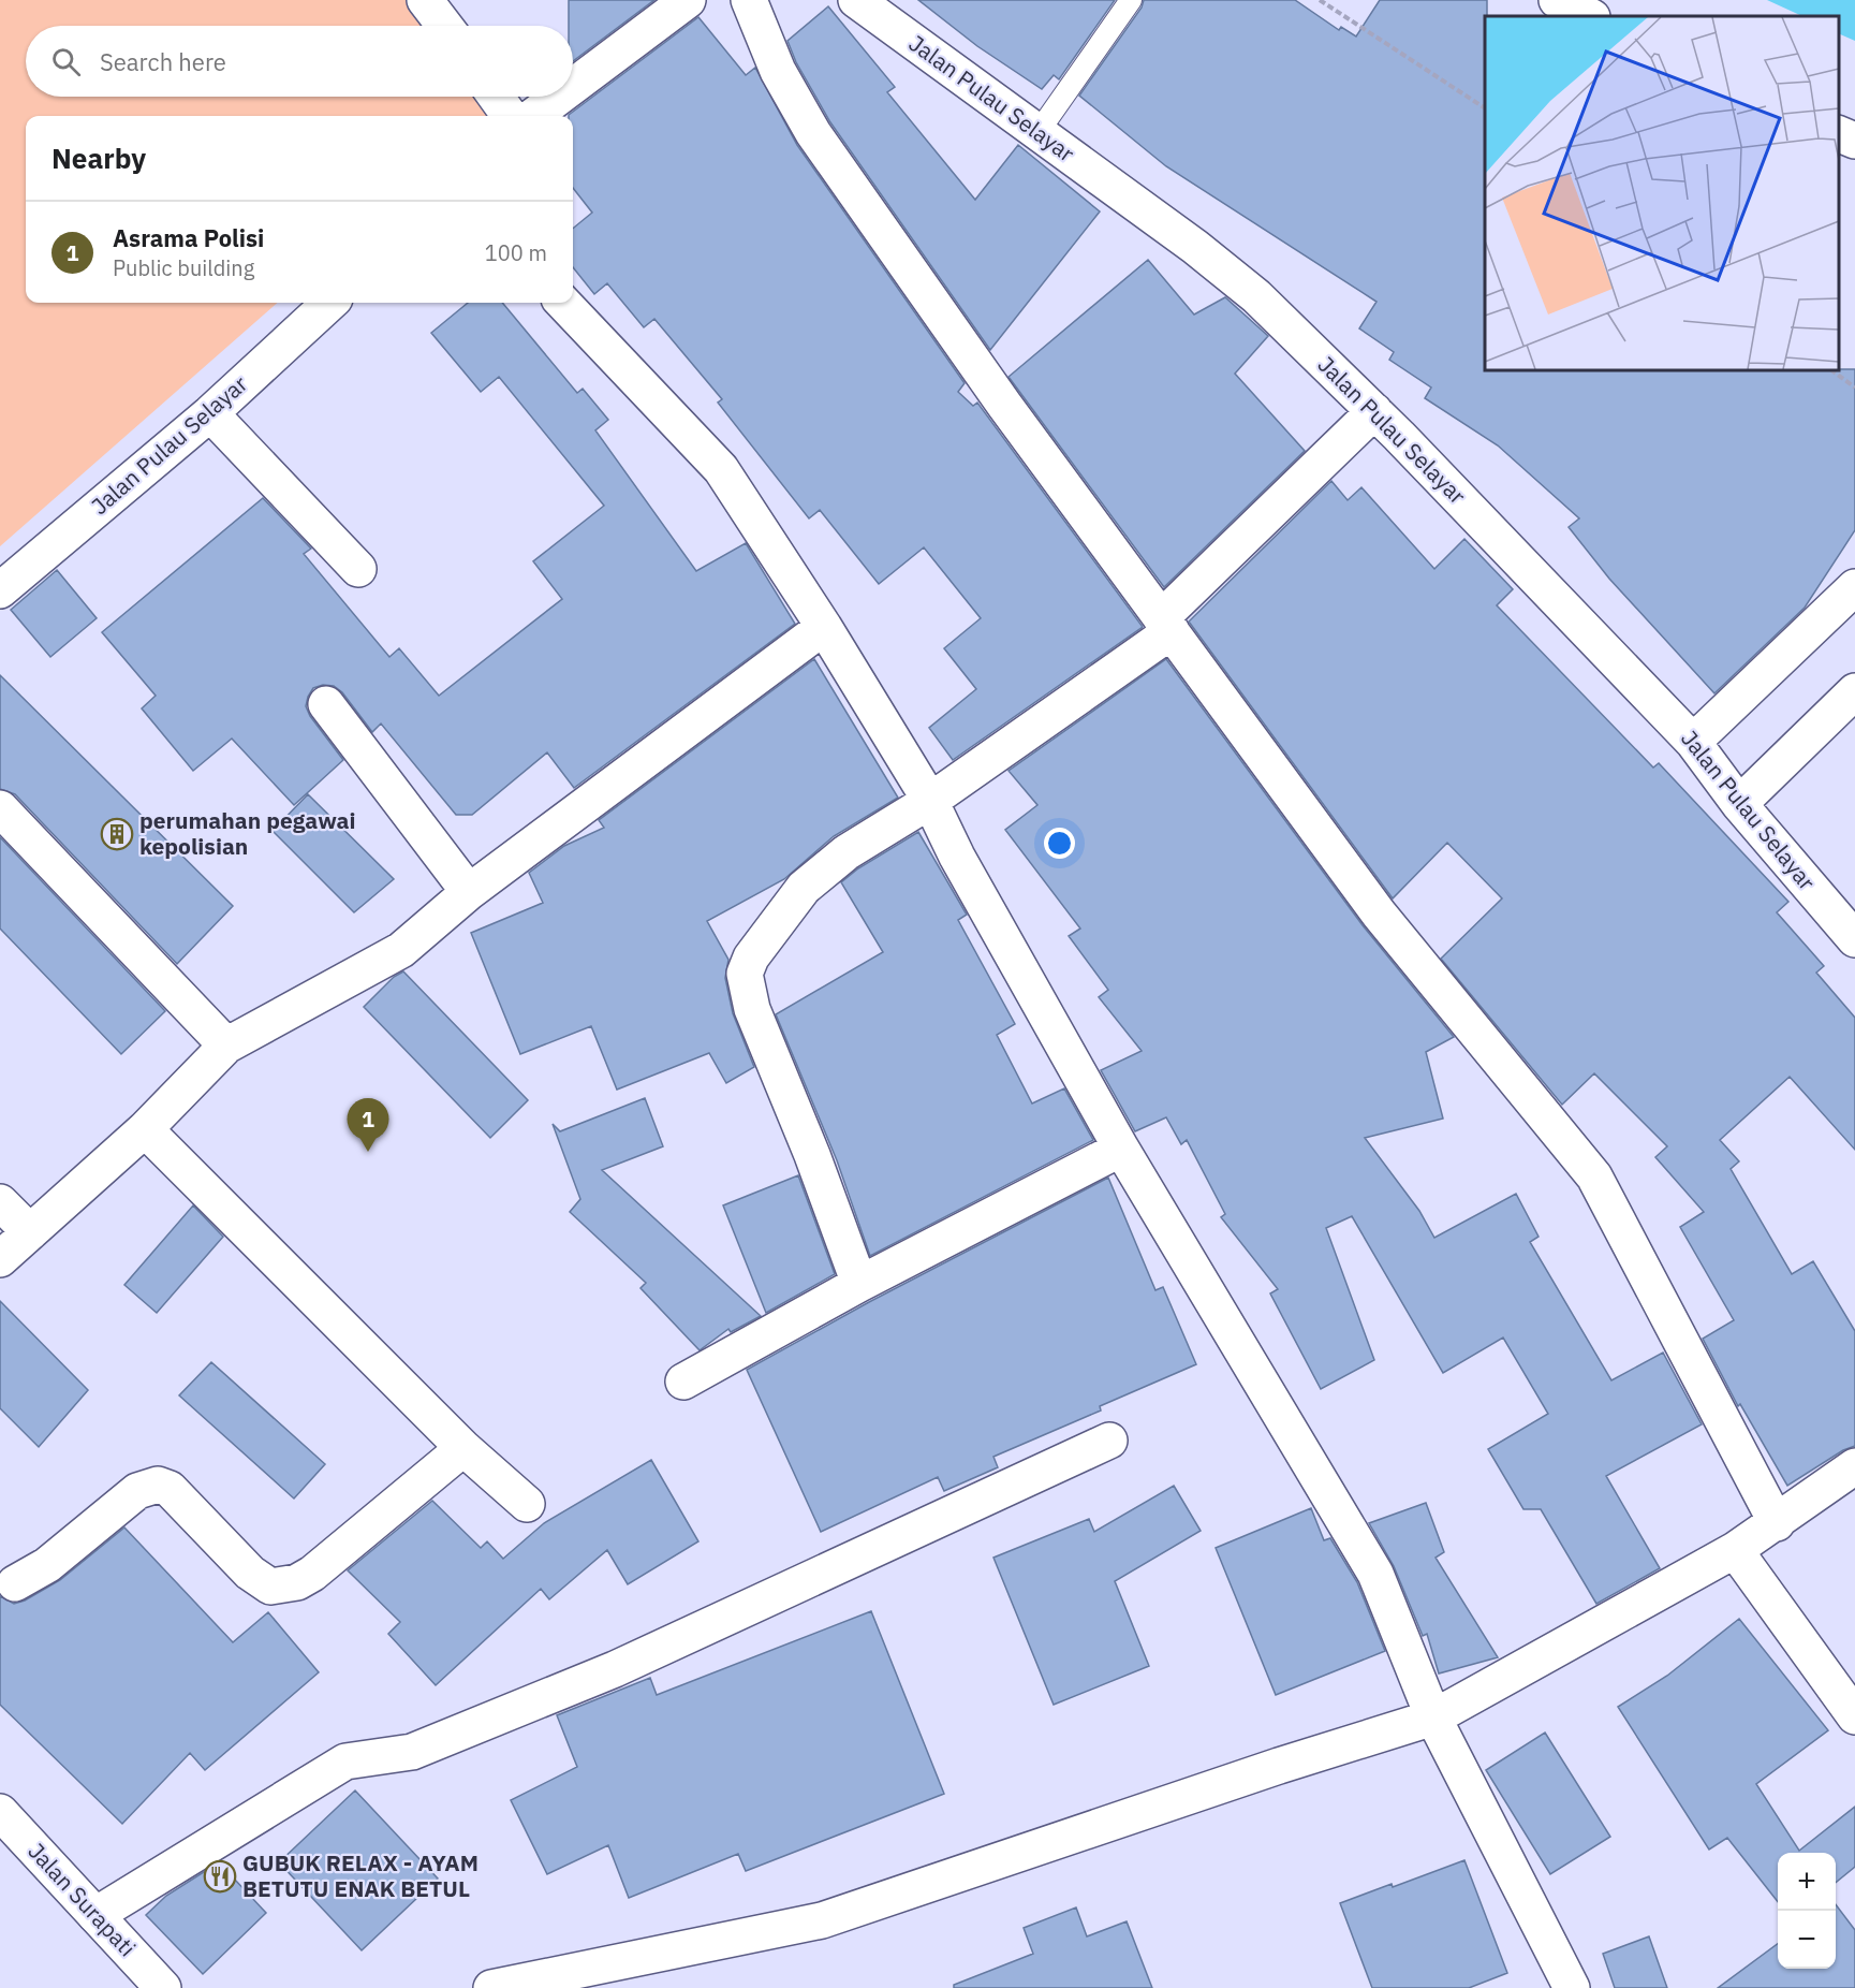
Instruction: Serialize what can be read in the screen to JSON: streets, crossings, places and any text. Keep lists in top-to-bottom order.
{
  "streets": {
    "main road": ["Jalan Pulau Selayar", "Jalan Surapati"]
  },
  "places": {
    "building": ["perumahan pegawai kepolisian"],
    "restaurant": ["GUBUK RELAX - AYAM BETUTU ENAK BETUL"]
  },
  "page": {
    "search": "Search here",
    "heading": "Nearby",
    "list": [
      {
        "mark": "1",
        "name": "Asrama Polisi",
        "note": "Public building",
        "value": "100 m"
      }
    ],
    "pins": "1",
    "map_buttons": ["+", "−"]
  }
}
